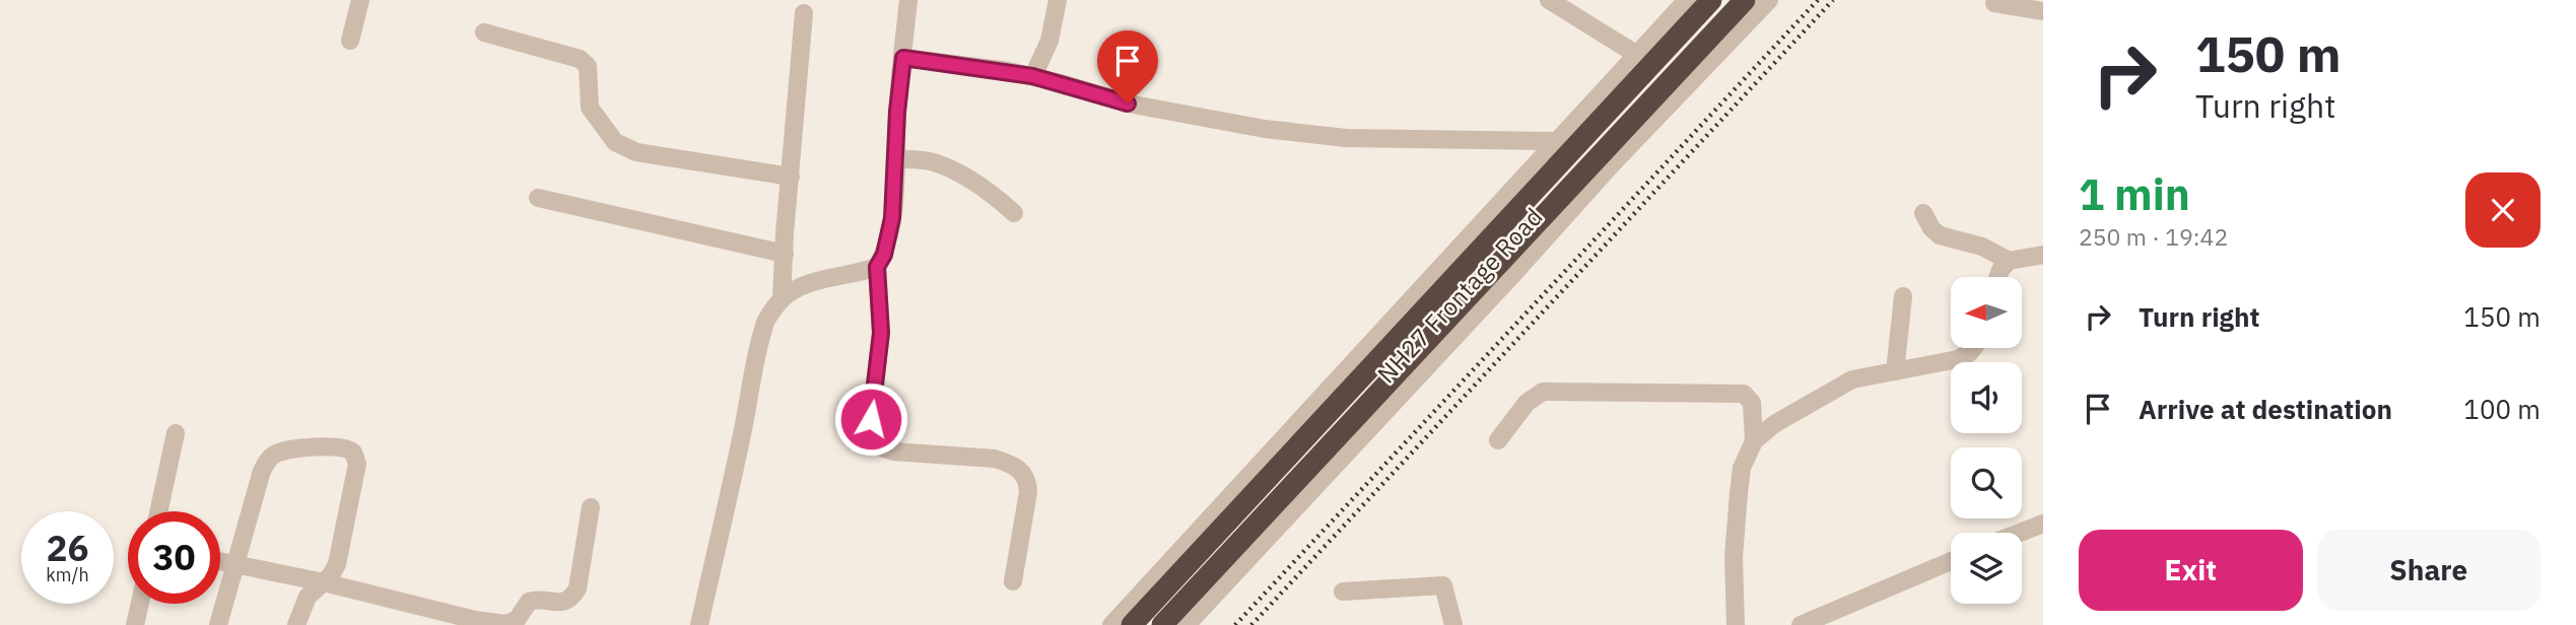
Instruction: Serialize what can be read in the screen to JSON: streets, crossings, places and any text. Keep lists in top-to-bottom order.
{
  "streets": {
    "street": ["NH27 Frontage Road"]
  },
  "north": "left",
  "page": {
    "turn": ["150 m", "Turn right"],
    "heading": ["1 min", "250 m · 19:42"],
    "list": [
      {
        "name": "Turn right",
        "value": "150 m"
      },
      {
        "name": "Arrive at destination",
        "value": "100 m"
      }
    ],
    "speed": "26 km/h",
    "limit": "30",
    "buttons": ["Exit", "Share"]
  }
}
